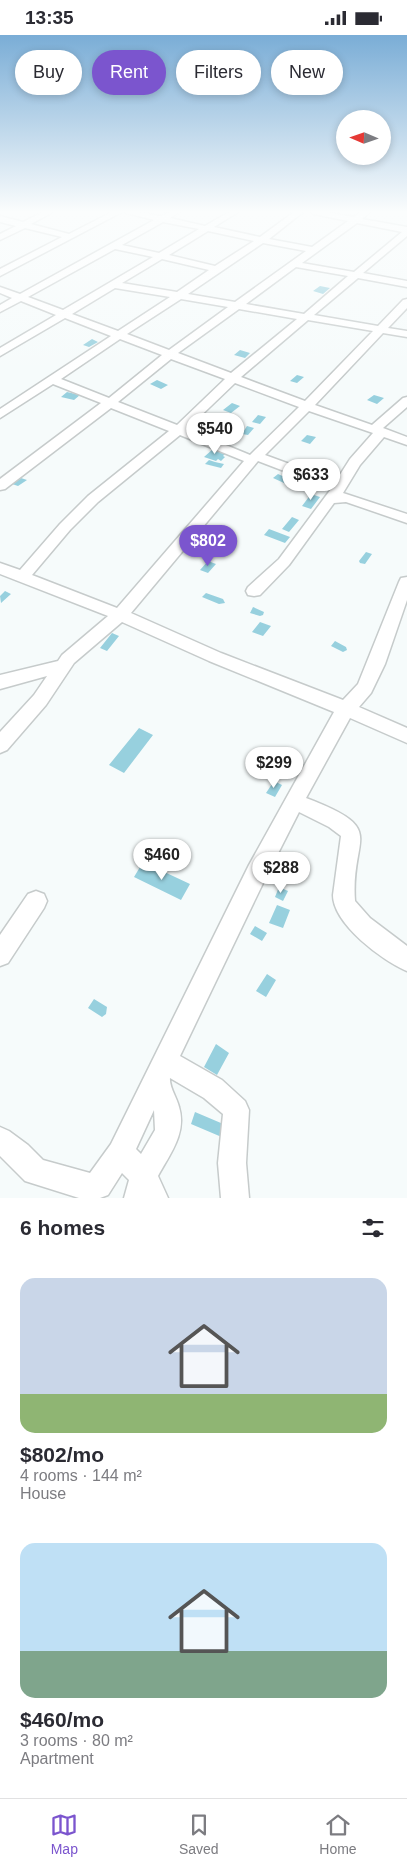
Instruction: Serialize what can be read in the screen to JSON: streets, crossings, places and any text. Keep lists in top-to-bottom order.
{
  "north": "left",
  "page": {
    "status": "13:35",
    "chip": [
      "Buy",
      "Rent",
      "Filters",
      "New"
    ],
    "price": [
      "$540",
      "$633",
      "$802",
      "$299",
      "$460",
      "$288"
    ],
    "heading": "6 homes",
    "list": [
      {
        "name": "$802/mo",
        "note": "4 rooms · 144 m² · House"
      },
      {
        "name": "$460/mo",
        "note": "3 rooms · 80 m² · Apartment"
      }
    ],
    "tabs": ["Map", "Saved", "Home"]
  }
}
